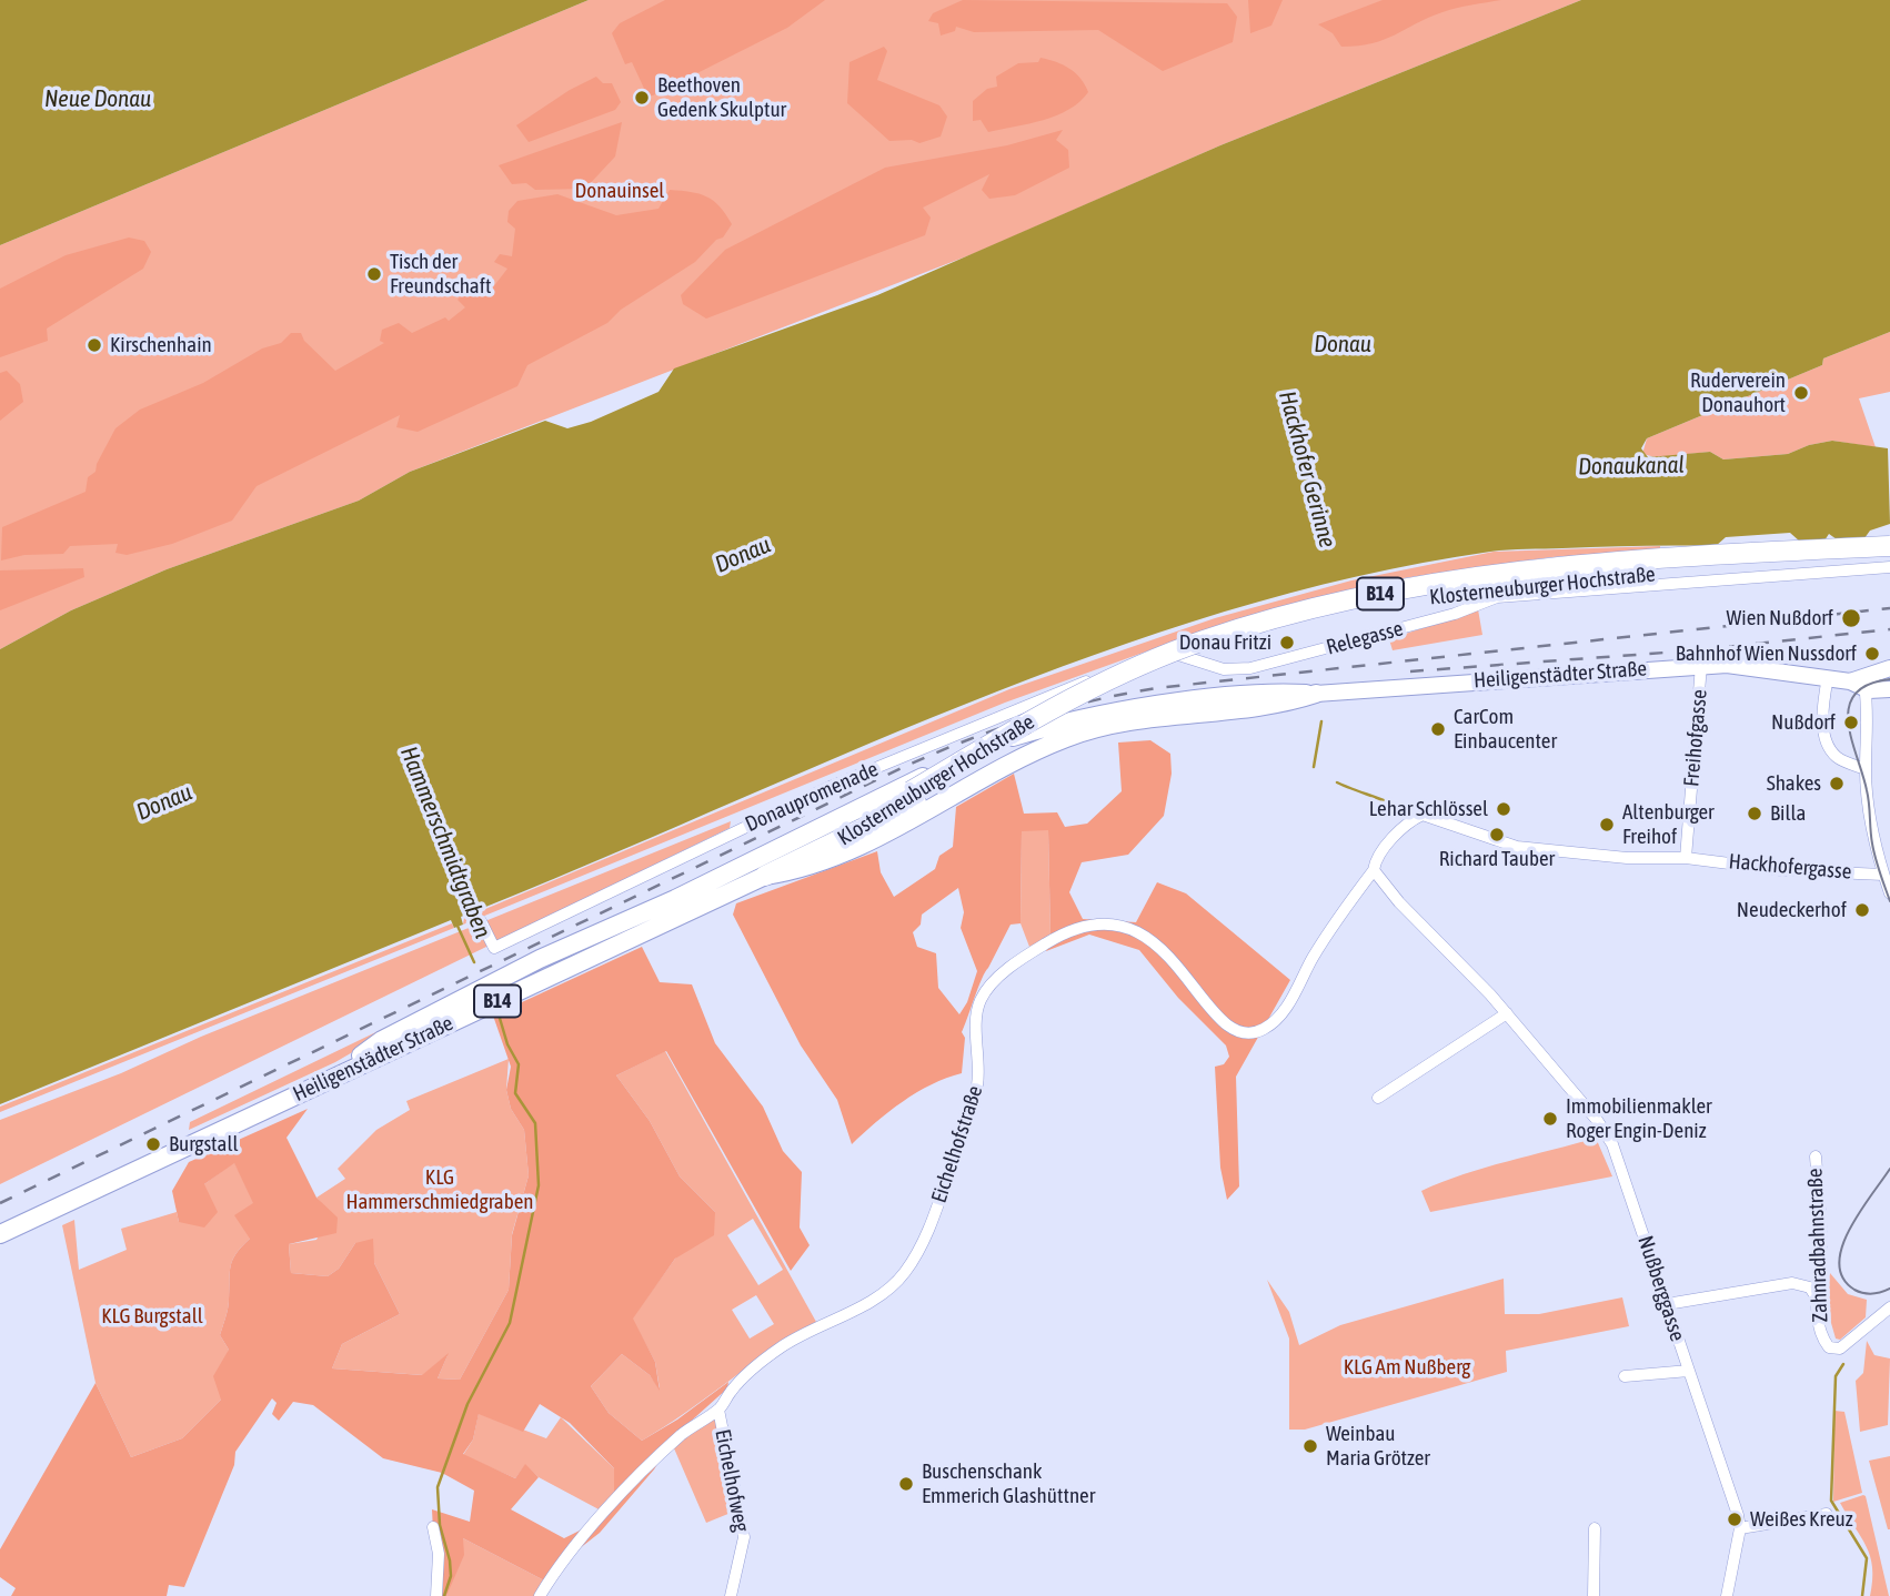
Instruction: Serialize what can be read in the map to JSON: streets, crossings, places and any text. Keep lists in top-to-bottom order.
{
  "streets": {
    "highway": ["Klosterneuburger Hochstraße", "B14", "Heiligenstädter Straße"],
    "street": [
      "Relegasse",
      "Freihofgasse",
      "Donaupromenade",
      "Hackhofergasse",
      "Eichelhofstraße",
      "Zahnradbahnstraße",
      "Nußberggasse",
      "Eichelhofweg"
    ]
  },
  "crossings": [
    ["Klosterneuburger Hochstraße", "Heiligenstädter Straße"],
    ["Relegasse", "Donaupromenade"],
    ["Heiligenstädter Straße", "Freihofgasse"],
    ["Freihofgasse", "Hackhofergasse"],
    ["Hackhofergasse", "Eichelhofstraße"],
    ["Eichelhofstraße", "Nußberggasse"],
    ["Eichelhofstraße", "Eichelhofweg"]
  ],
  "water": [
    "Neue Donau",
    "Donau",
    "Donaukanal",
    "Hackhofer Gerinne",
    "Hammerschmidtgraben"
  ],
  "parks": [
    "Donauinsel",
    "KLG Hammerschmiedgraben",
    "KLG Burgstall",
    "KLG Am Nußberg"
  ],
  "places": [
    "Beethoven Gedenk Skulptur",
    "Tisch der Freundschaft",
    "Kirschenhain",
    "Ruderverein Donauhort",
    "Wien Nußdorf",
    "Donau Fritzi",
    "Bahnhof Wien Nussdorf",
    "Nußdorf",
    "CarCom Einbaucenter",
    "Shakes",
    "Lehar Schlössel",
    "Billa",
    "Altenburger Freihof",
    "Richard Tauber",
    "Neudeckerhof",
    "Immobilienmakler Roger Engin-Deniz",
    "Burgstall",
    "Weinbau Maria Grötzer",
    "Buschenschank Emmerich Glashüttner",
    "Weißes Kreuz"
  ]
}
